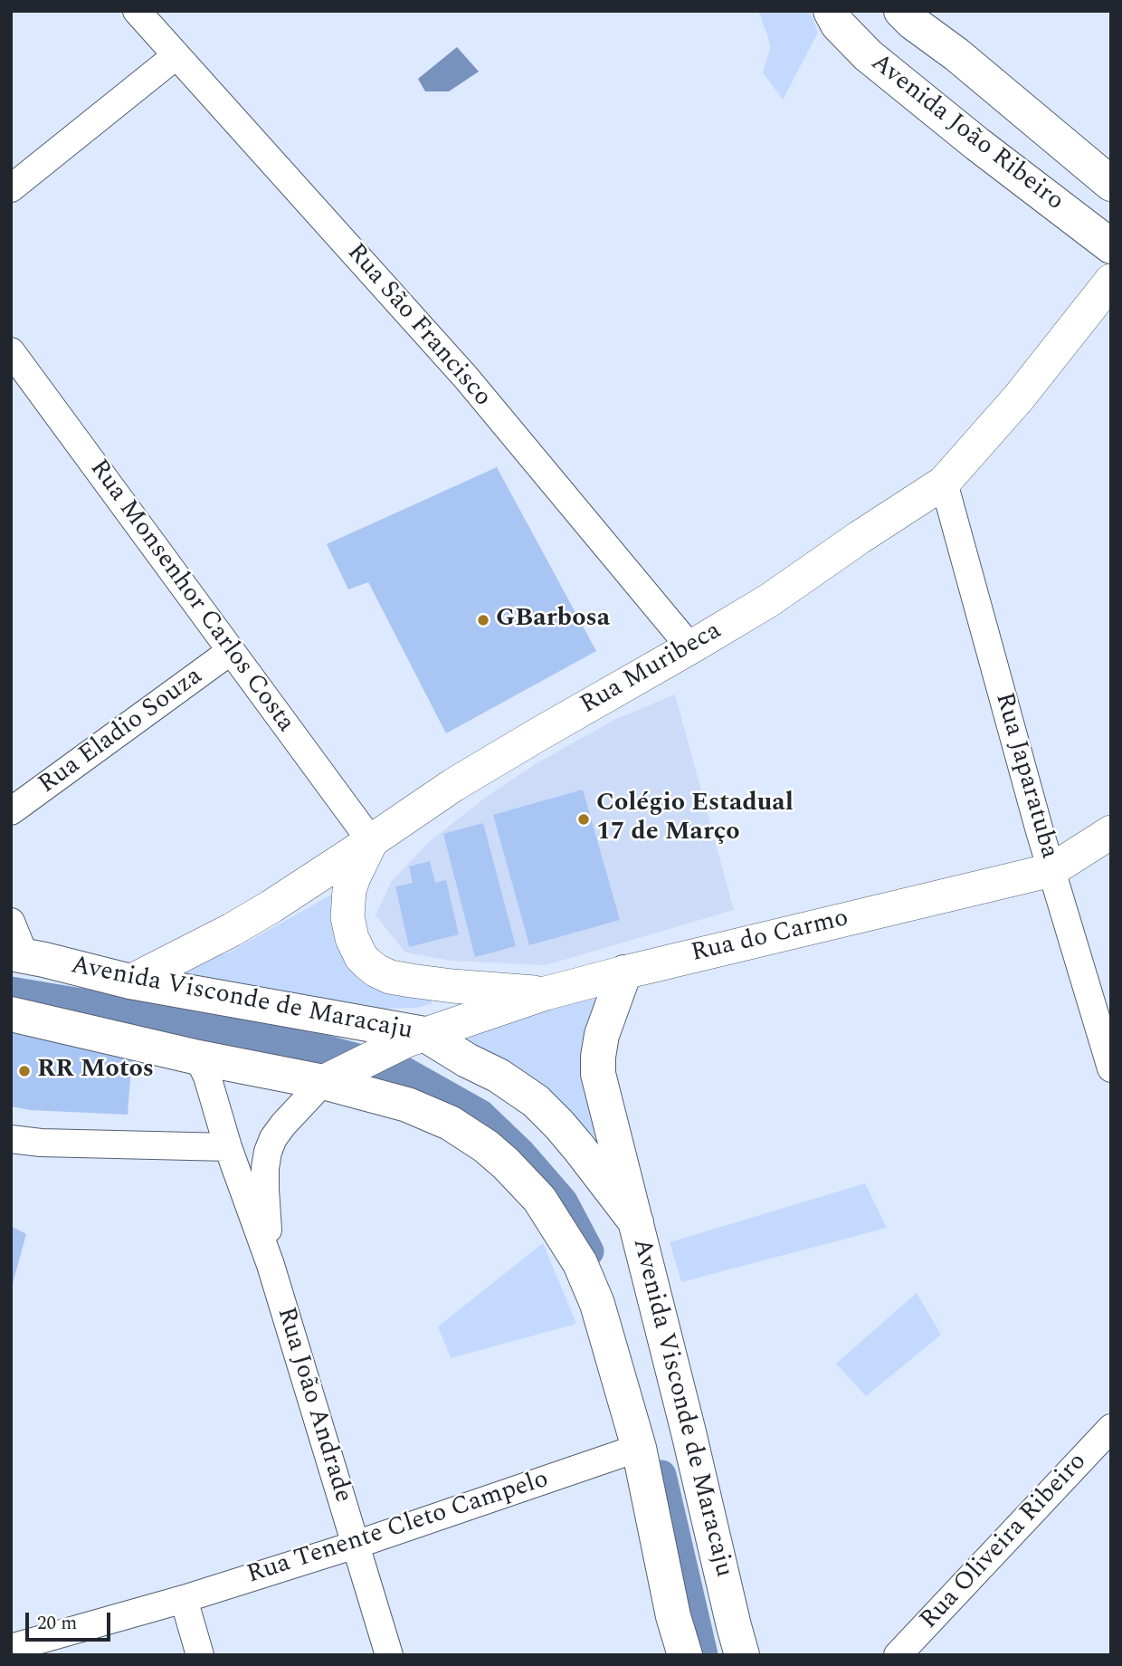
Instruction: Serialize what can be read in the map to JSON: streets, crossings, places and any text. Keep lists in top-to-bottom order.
{
  "streets": {
    "main road": ["Avenida João Ribeiro", "Avenida Visconde de Maracaju"],
    "street": [
      "Rua São Francisco",
      "Rua Monsenhor Carlos Costa",
      "Rua Muribeca",
      "Rua Eladio Souza",
      "Rua Japaratuba",
      "Rua do Carmo",
      "Rua João Andrade",
      "Rua Tenente Cleto Campelo",
      "Rua Oliveira Ribeiro"
    ]
  },
  "crossings": [
    ["Rua São Francisco", "Rua Muribeca"],
    ["Rua Monsenhor Carlos Costa", "Rua Muribeca"],
    ["Rua Monsenhor Carlos Costa", "Rua Eladio Souza"],
    ["Rua Muribeca", "Rua Japaratuba"],
    ["Rua Muribeca", "Avenida Visconde de Maracaju"],
    ["Rua Japaratuba", "Rua do Carmo"],
    ["Rua do Carmo", "Avenida Visconde de Maracaju"],
    ["Rua do Carmo", "Rua João Andrade"],
    ["Avenida Visconde de Maracaju", "Rua João Andrade"],
    ["Avenida Visconde de Maracaju", "Rua Tenente Cleto Campelo"],
    ["Rua João Andrade", "Rua Tenente Cleto Campelo"]
  ],
  "places": ["GBarbosa", "Colégio Estadual 17 de Março", "RR Motos"],
  "scale_bar": "20 m"
}
